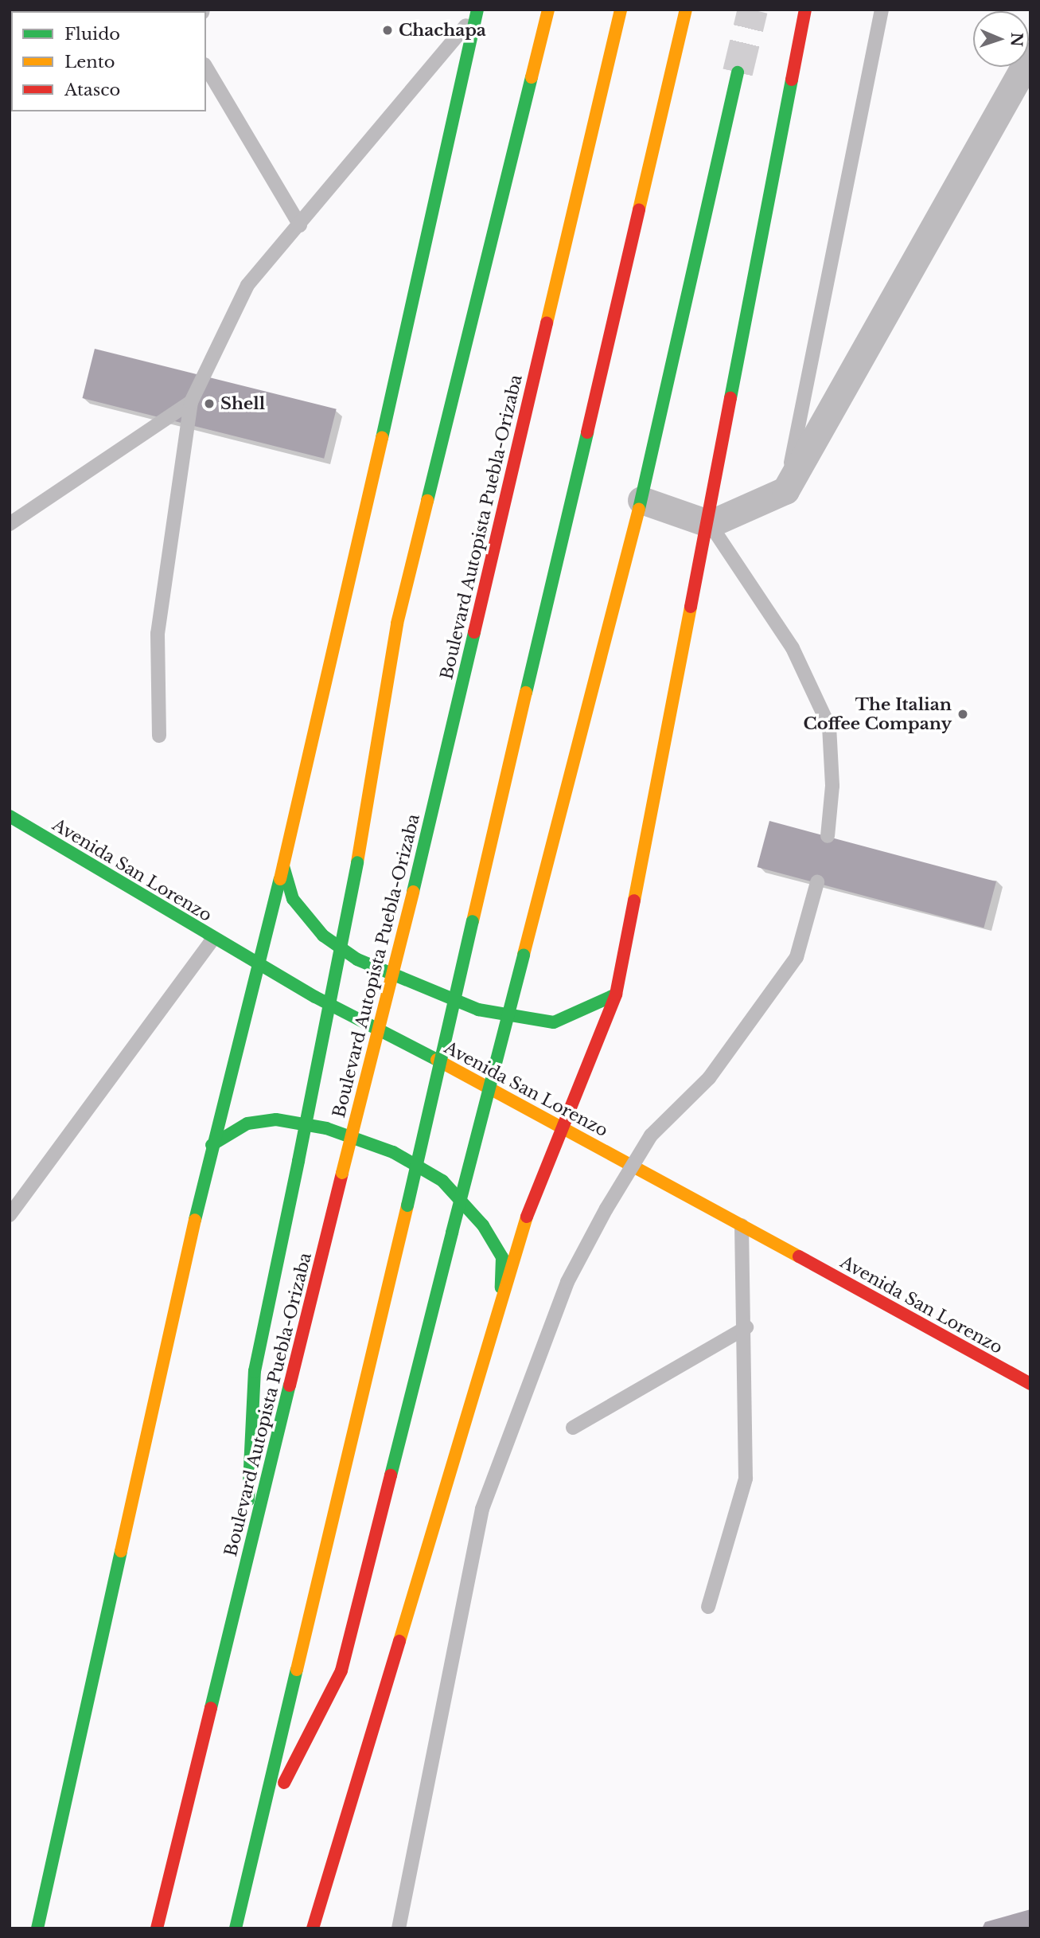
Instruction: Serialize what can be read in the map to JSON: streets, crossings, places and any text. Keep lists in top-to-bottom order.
{
  "streets": {
    "main road": ["Boulevard Autopista Puebla-Orizaba", "Avenida San Lorenzo"]
  },
  "places": ["Chachapa", "Shell", "The Italian Coffee Company"],
  "legend": ["Fluido", "Lento", "Atasco"],
  "north": "right"
}
